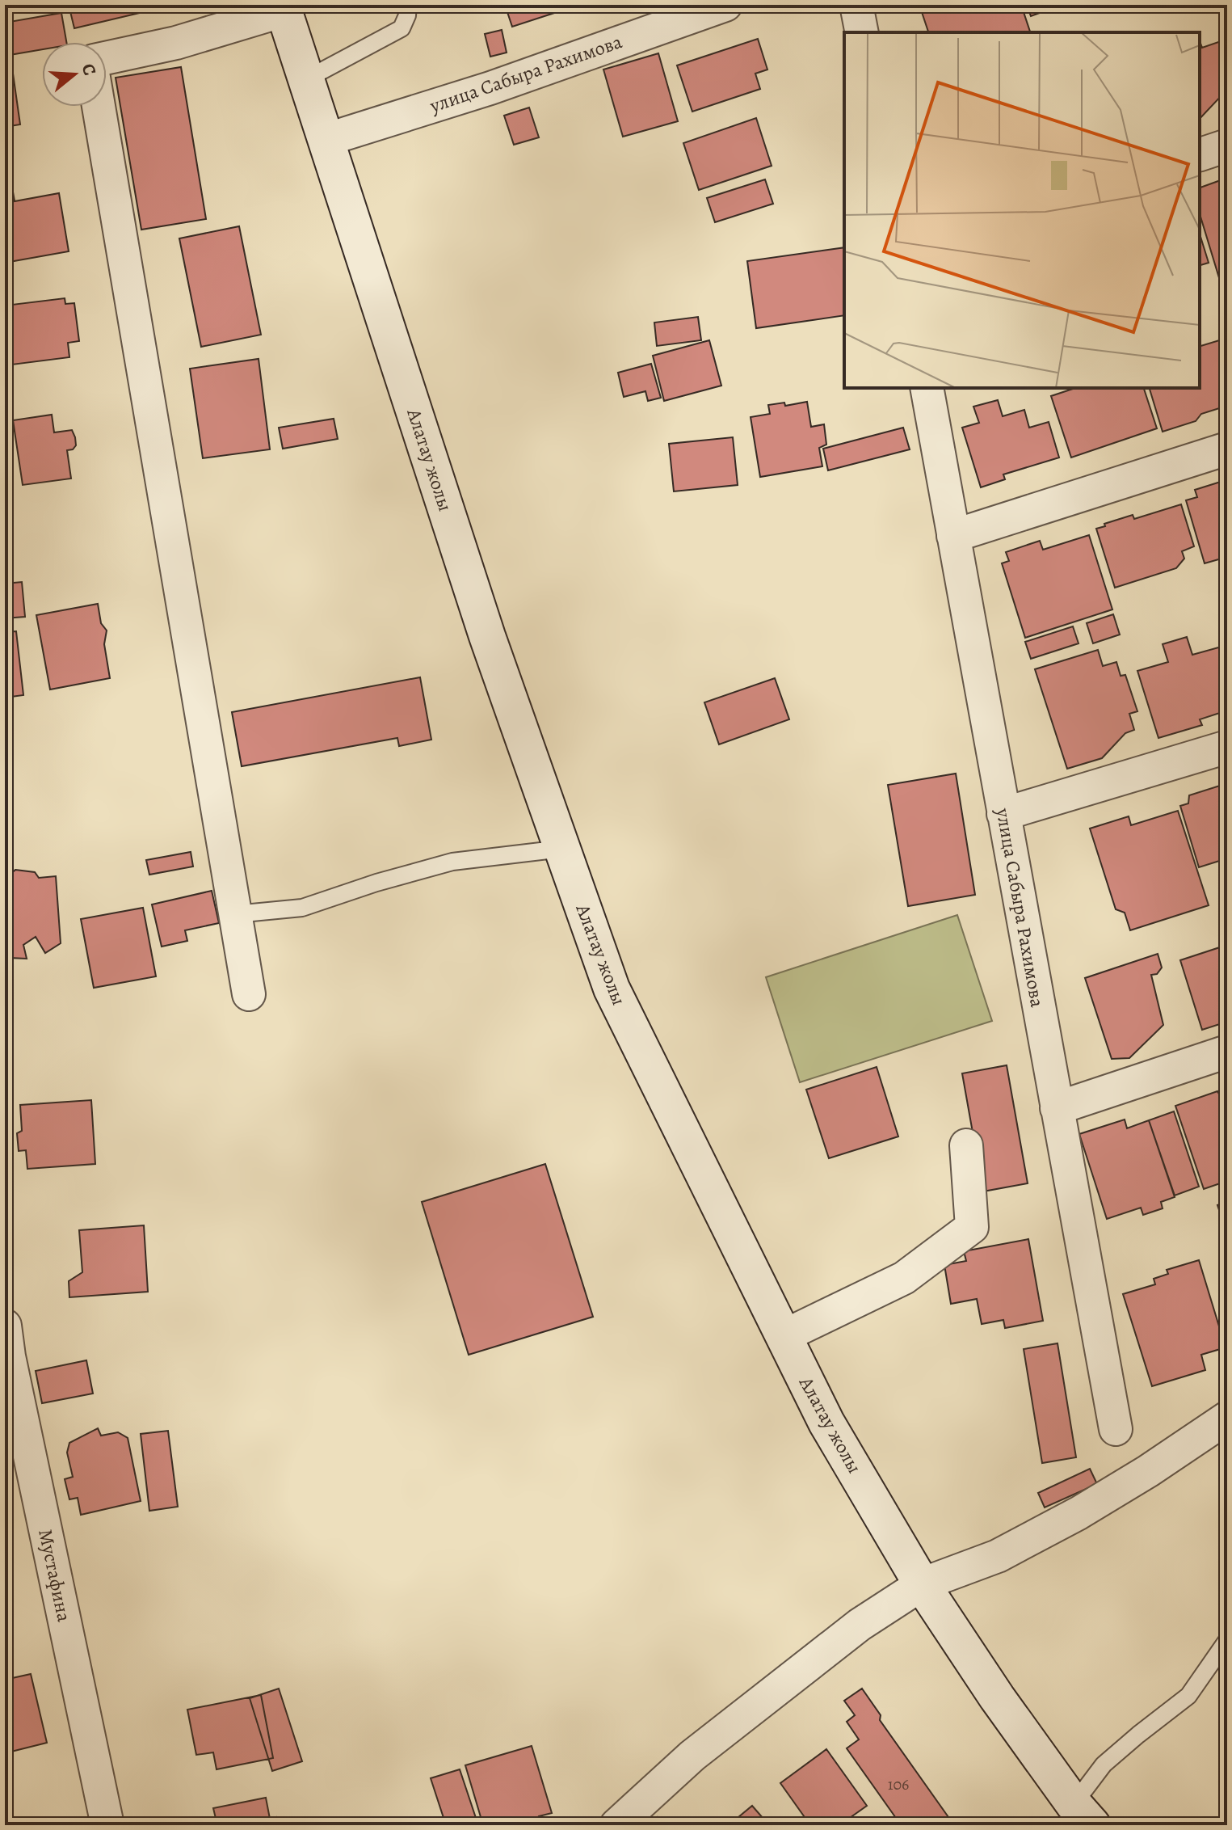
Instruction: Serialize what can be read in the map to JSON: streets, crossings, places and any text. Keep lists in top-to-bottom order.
{
  "streets": {
    "main road": ["Алатау жолы"],
    "street": ["улица Сабыра Рахимова", "Мустафина"]
  },
  "crossings": [
    ["улица Сабыра Рахимова", "Алатау жолы"]
  ],
  "house_numbers": ["106"],
  "north": "right"
}
